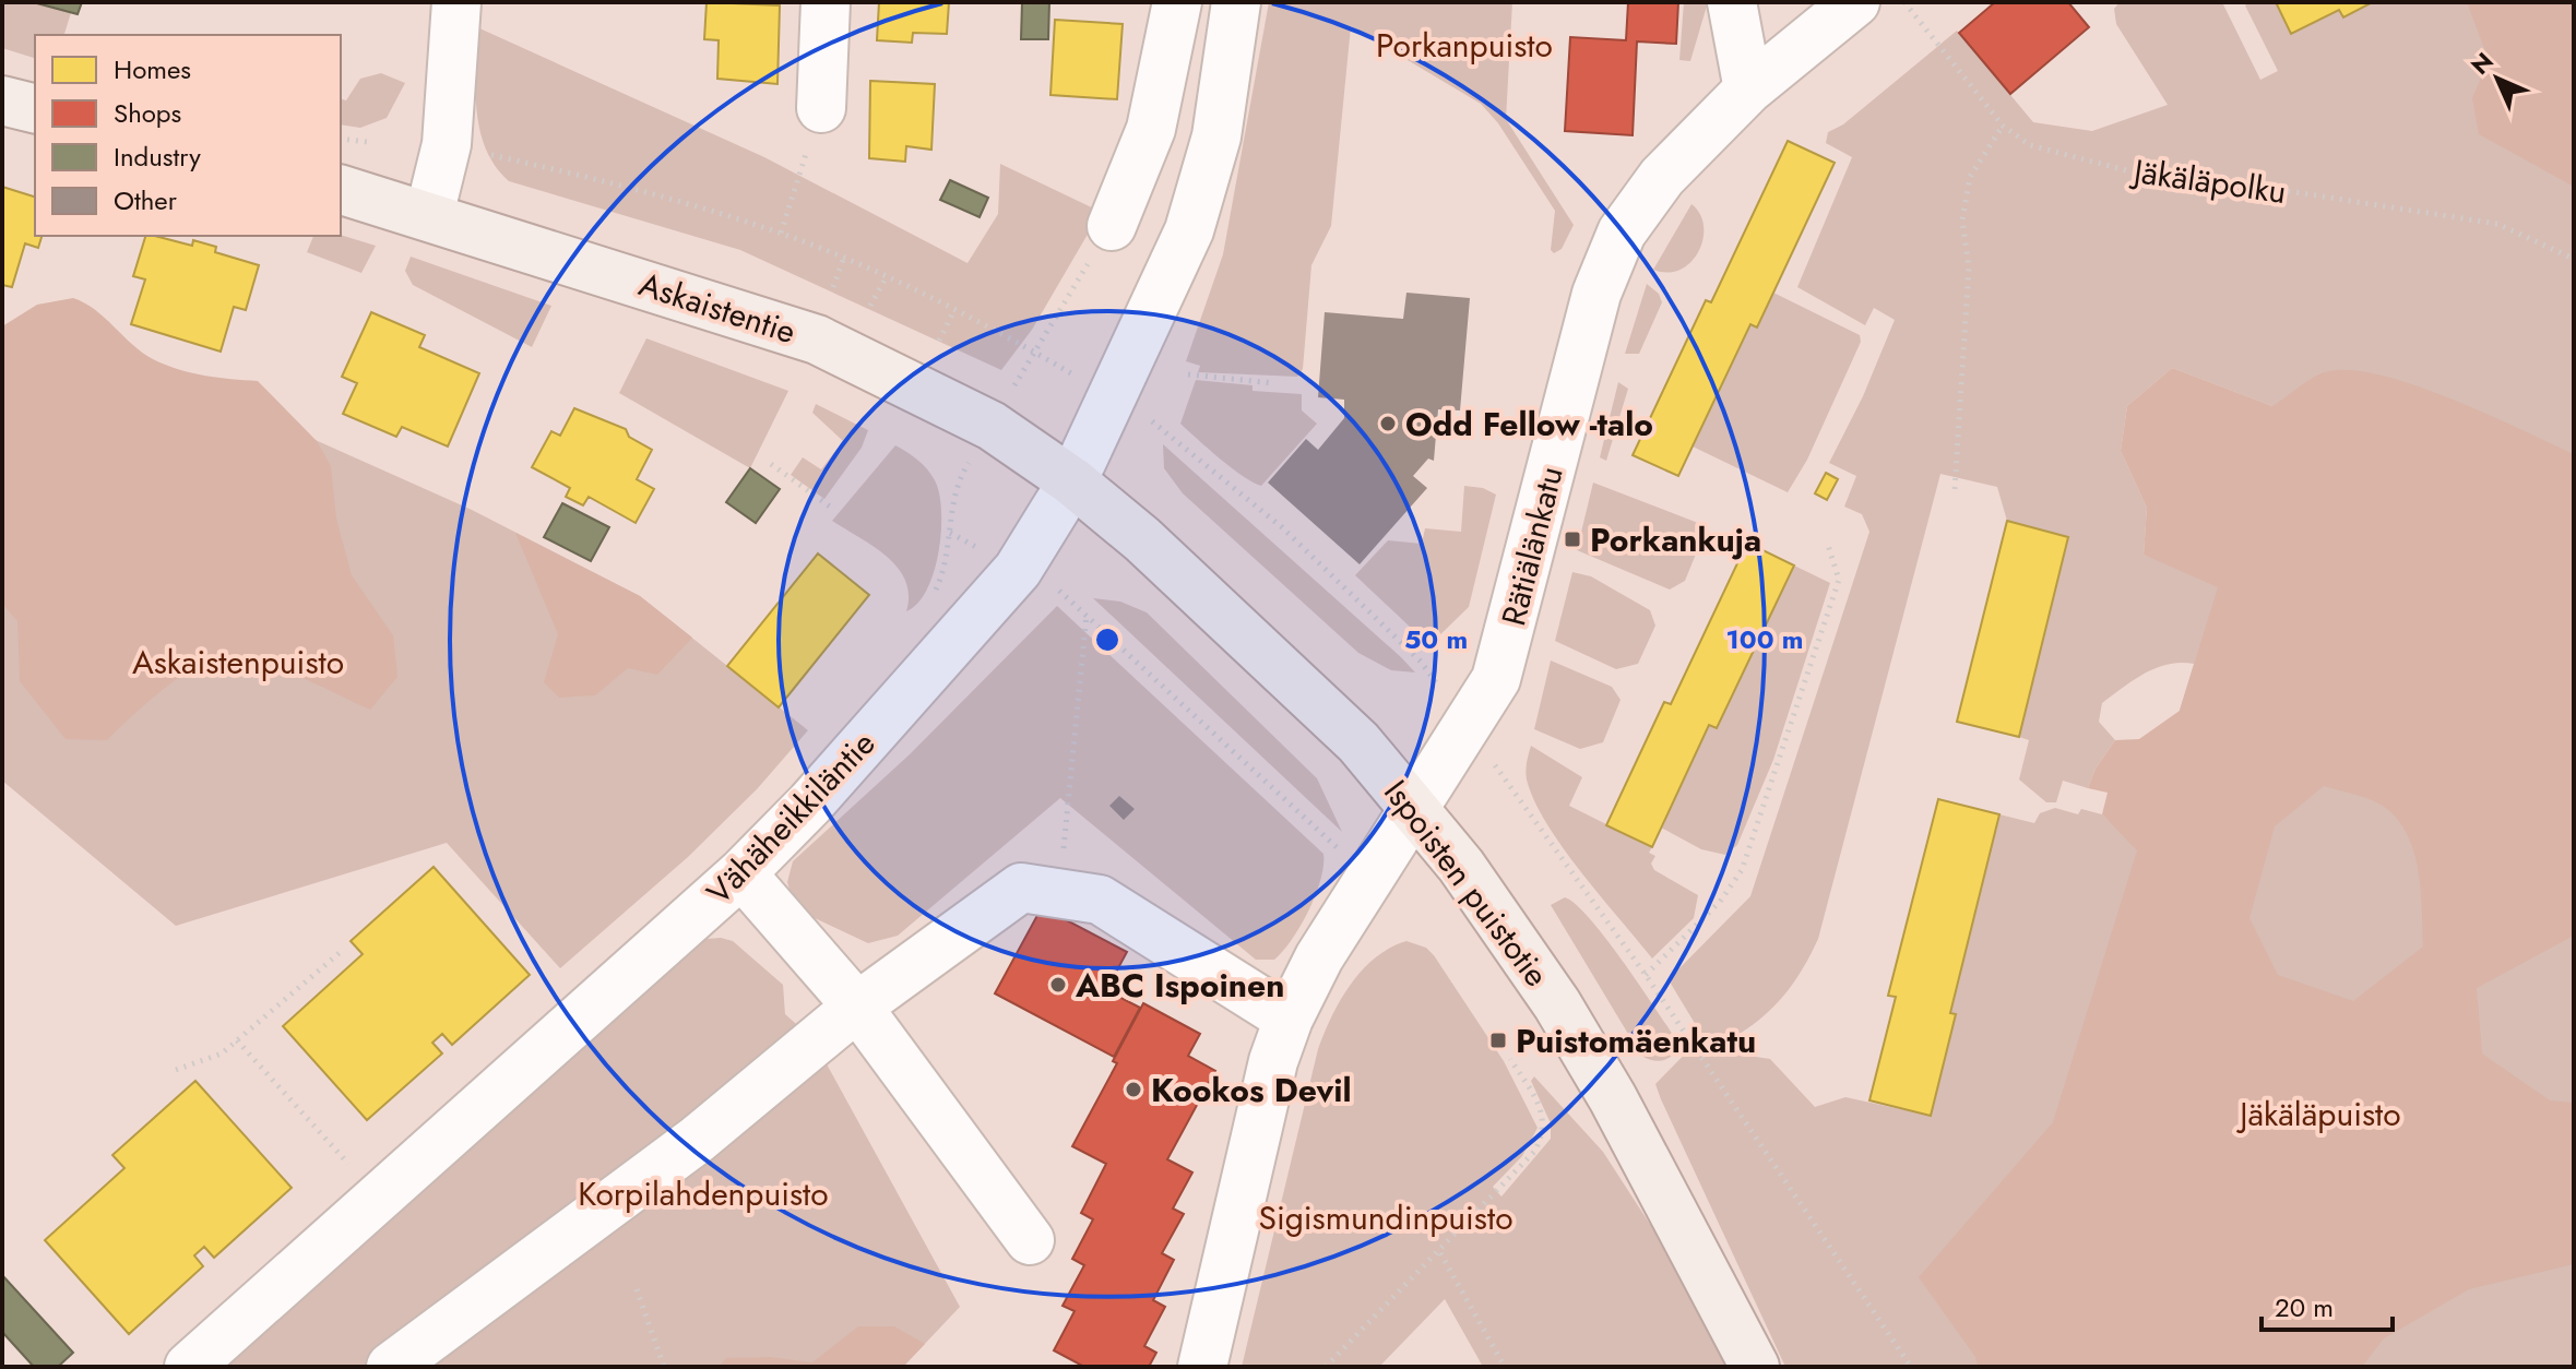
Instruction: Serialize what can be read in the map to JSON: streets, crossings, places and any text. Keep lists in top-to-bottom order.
{
  "streets": {
    "main road": ["Askaistentie", "Ispoisten puistotie"],
    "street": ["Rätiälänkatu", "Vähäheikkiläntie"],
    "path": ["Jäkäläpolku"]
  },
  "crossings": [
    ["Askaistentie", "Vähäheikkiläntie"],
    ["Askaistentie", "Ispoisten puistotie"],
    ["Rätiälänkatu", "Ispoisten puistotie"],
    ["Vähäheikkiläntie", "Ispoisten puistotie"]
  ],
  "parks": [
    "Porkanpuisto",
    "Askaistenpuisto",
    "Jäkäläpuisto",
    "Korpilahdenpuisto",
    "Sigismundinpuisto"
  ],
  "places": {
    "other": ["Odd Fellow -talo", "ABC Ispoinen", "Kookos Devil"],
    "transit": ["Porkankuja", "Puistomäenkatu"]
  },
  "legend": [
    "Homes",
    "Shops",
    "Industry",
    "Other"
  ],
  "scale_bar": "20 m",
  "north": "top left",
  "rings": ["50 m", "100 m"]
}
